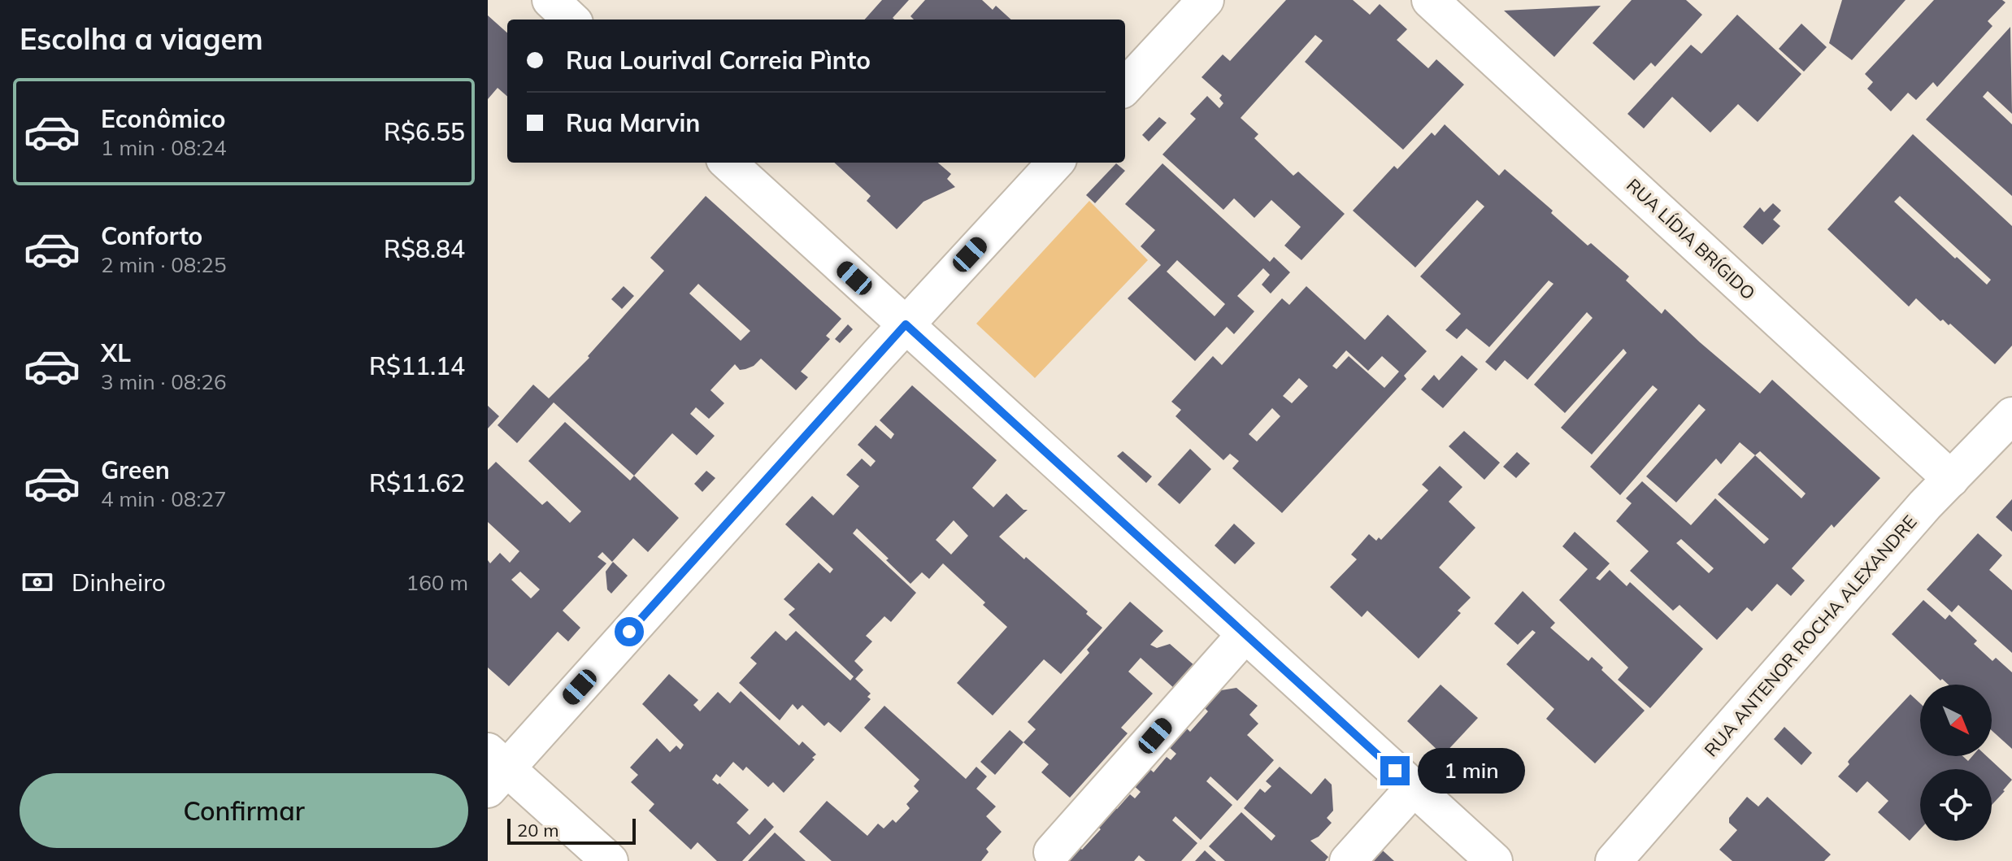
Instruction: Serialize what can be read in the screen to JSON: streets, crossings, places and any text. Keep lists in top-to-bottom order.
{
  "streets": {
    "street": ["RUA LÍDIA BRÍGIDO", "RUA ANTENOR ROCHA ALEXANDRE"]
  },
  "crossings": [
    ["RUA LÍDIA BRÍGIDO", "RUA ANTENOR ROCHA ALEXANDRE"]
  ],
  "scale_bar": "20 m",
  "north": "bottom right",
  "page": {
    "heading": "Escolha a viagem",
    "banner": ["Rua Lourival Correia Pìnto", "Rua Marvin"],
    "list": [
      {
        "name": "Econômico",
        "note": "1 min · 08:24",
        "value": "R$6.55"
      },
      {
        "name": "Conforto",
        "note": "2 min · 08:25",
        "value": "R$8.84"
      },
      {
        "name": "XL",
        "note": "3 min · 08:26",
        "value": "R$11.14"
      },
      {
        "name": "Green",
        "note": "4 min · 08:27",
        "value": "R$11.62"
      }
    ],
    "pay": ["Dinheiro", "160 m"],
    "bubble": "1 min",
    "buttons": "Confirmar",
    "scale": "20 m"
  }
}
